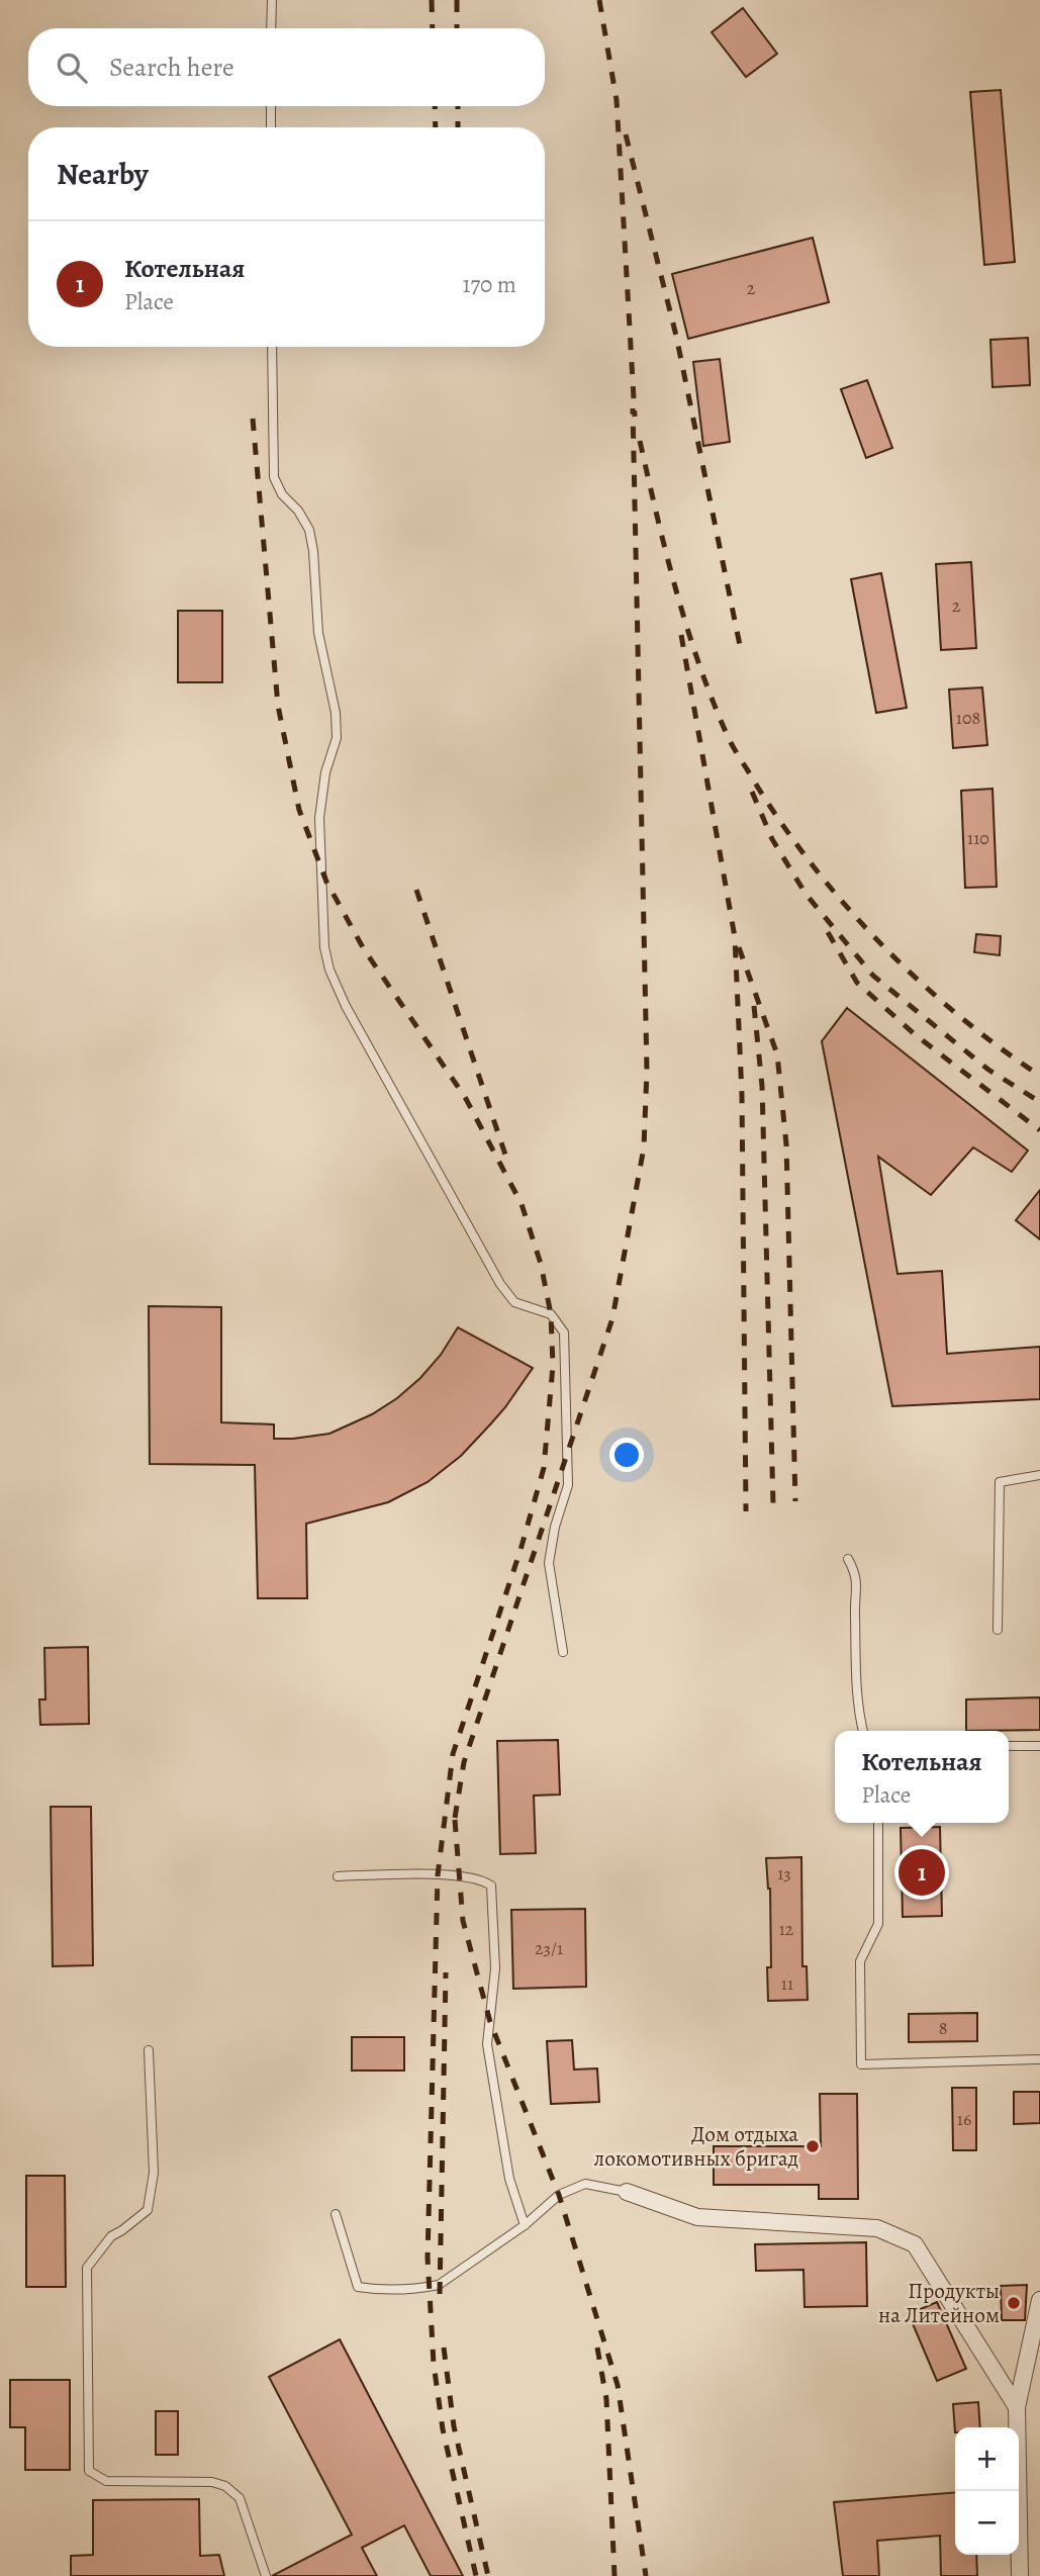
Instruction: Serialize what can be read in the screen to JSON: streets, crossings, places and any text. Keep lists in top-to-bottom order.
{
  "places": ["Дом отдыха локомотивных бригад", "Продукты на Литейном"],
  "house_numbers": [
    "2",
    "2",
    "108",
    "110",
    "13",
    "12",
    "23/1",
    "11",
    "8",
    "16"
  ],
  "page": {
    "search": "Search here",
    "heading": "Nearby",
    "list": [
      {
        "mark": "1",
        "name": "Котельная",
        "note": "Place",
        "value": "170 m"
      }
    ],
    "popup": ["Котельная", "Place"],
    "pins": "1",
    "map_buttons": ["+", "−"]
  }
}
